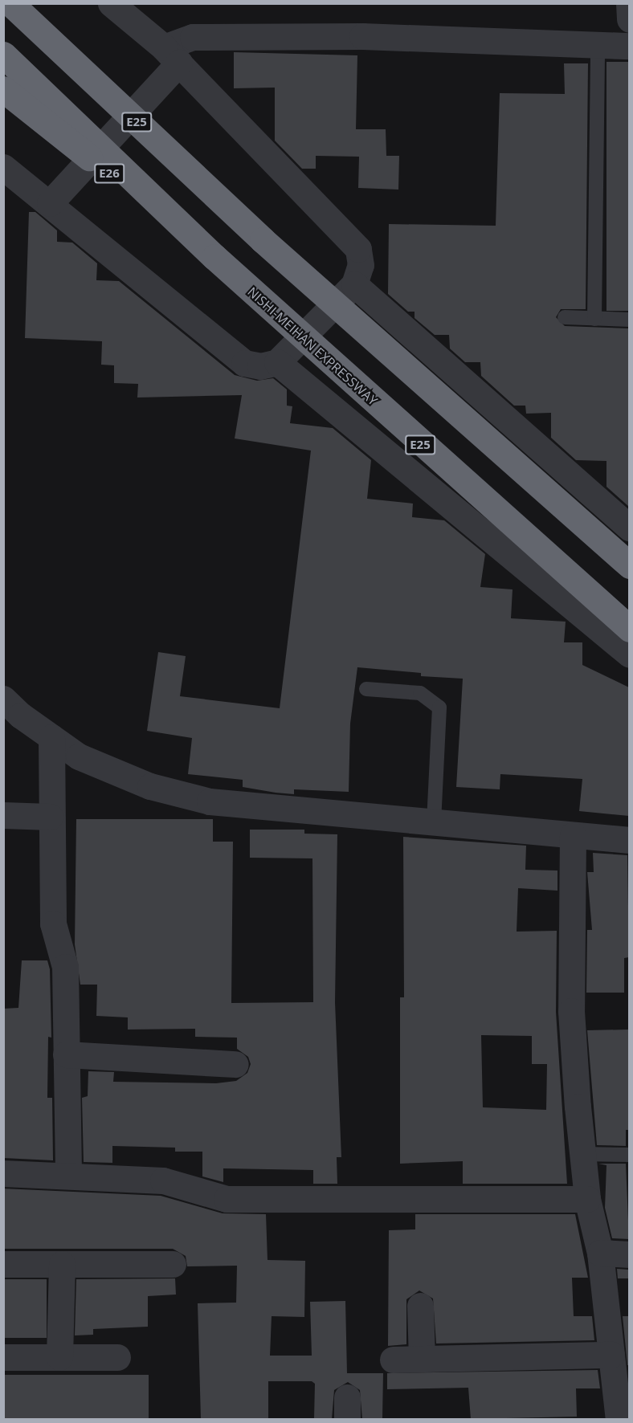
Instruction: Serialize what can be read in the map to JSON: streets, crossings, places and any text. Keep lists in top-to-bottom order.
{
  "streets": {
    "highway": ["E25", "E26", "NISHI-MEIHAN EXPRESSWAY"]
  },
  "crossings": [
    ["E26", "NISHI-MEIHAN EXPRESSWAY"]
  ]
}
